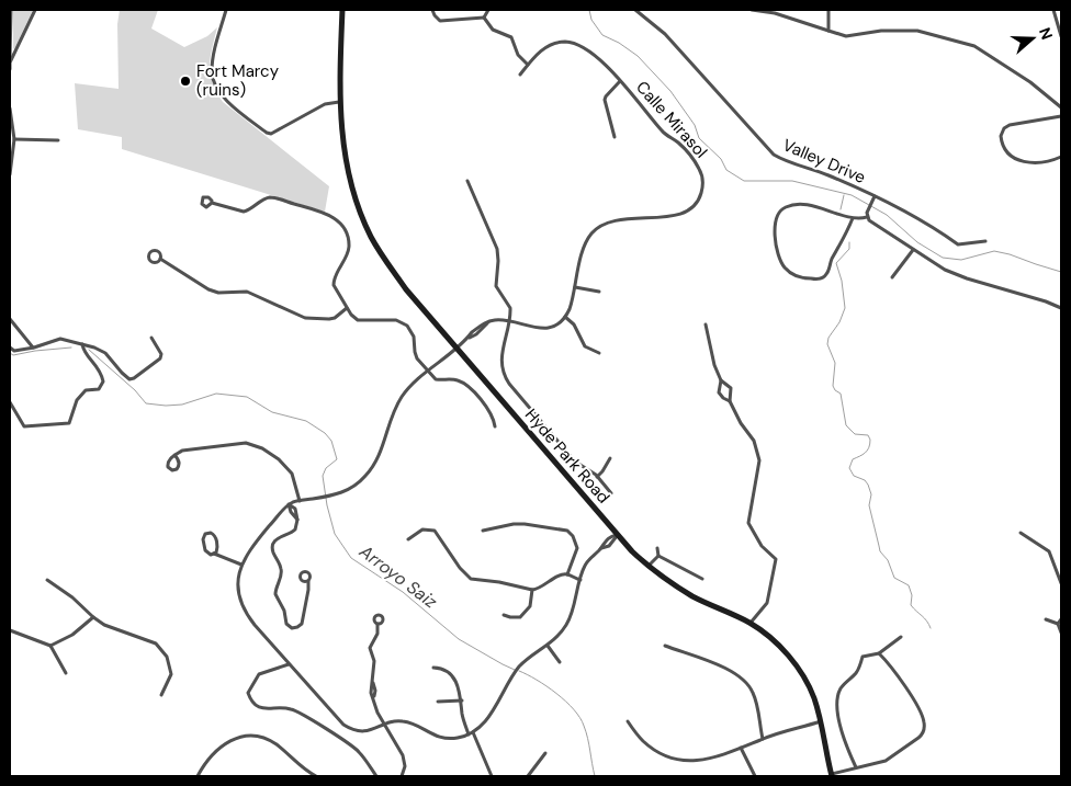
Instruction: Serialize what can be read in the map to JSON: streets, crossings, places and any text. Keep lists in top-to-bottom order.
{
  "streets": {
    "main road": ["Hyde Park Road"],
    "street": ["Calle Mirasol", "Valley Drive"]
  },
  "water": ["Arroyo Saiz"],
  "places": ["Fort Marcy (ruins)"],
  "north": "right"
}
